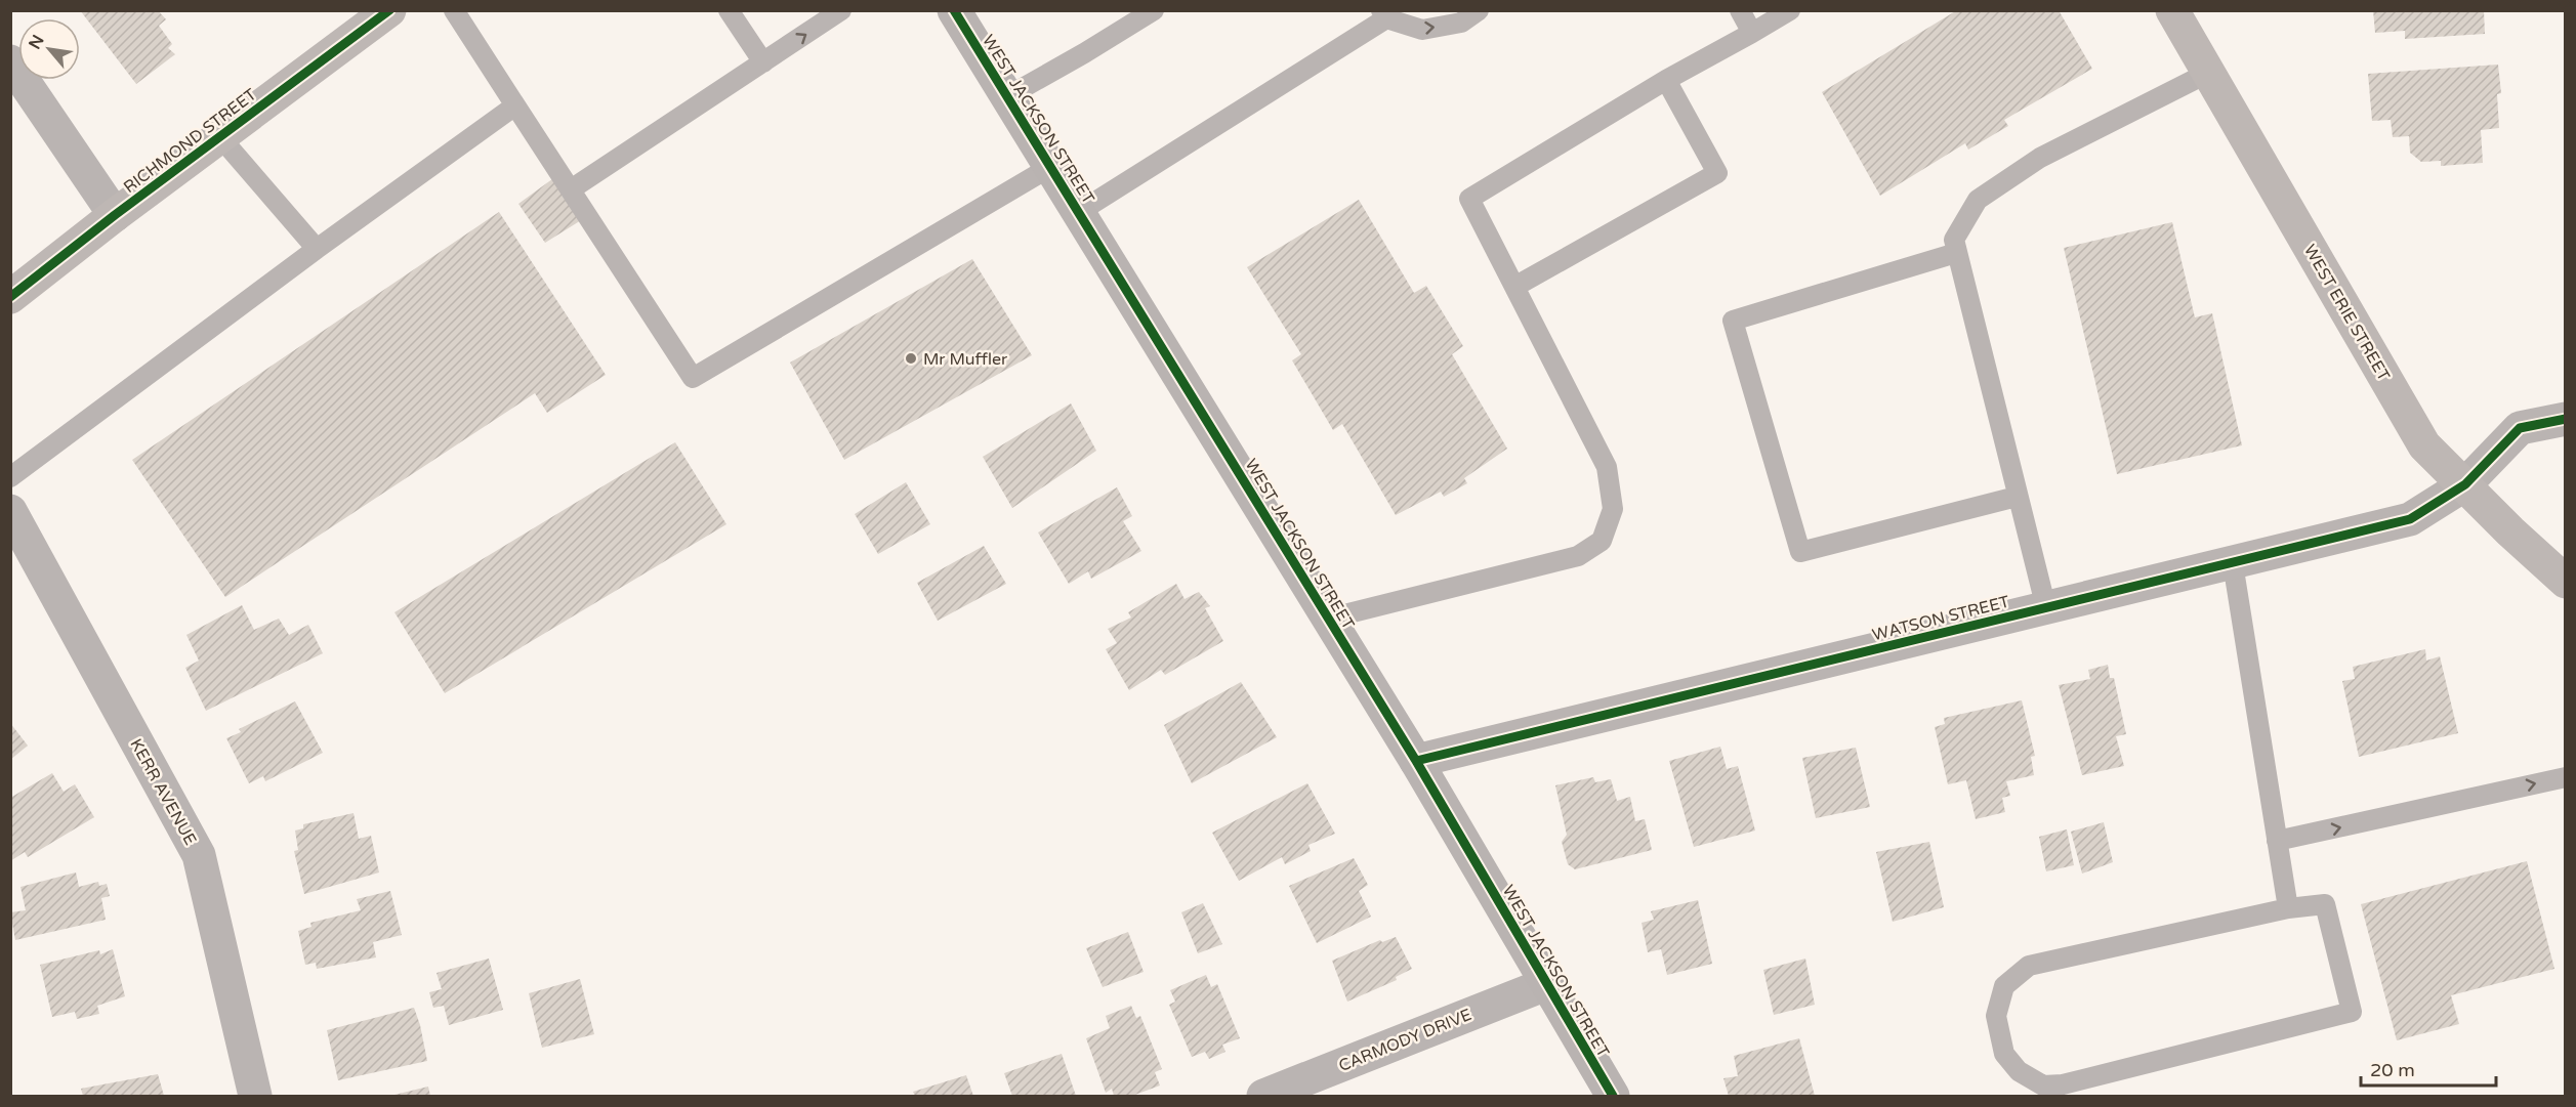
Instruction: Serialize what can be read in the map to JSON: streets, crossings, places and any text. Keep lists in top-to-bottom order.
{
  "streets": {
    "main road": ["RICHMOND STREET", "WEST ERIE STREET"],
    "street": [
      "WEST JACKSON STREET",
      "WATSON STREET",
      "KERR AVENUE",
      "CARMODY DRIVE"
    ]
  },
  "crossings": [
    ["WEST JACKSON STREET", "WATSON STREET"],
    ["WEST JACKSON STREET", "CARMODY DRIVE"],
    ["WEST ERIE STREET", "WATSON STREET"]
  ],
  "places": ["Mr Muffler"],
  "scale_bar": "20 m",
  "north": "top left"
}
